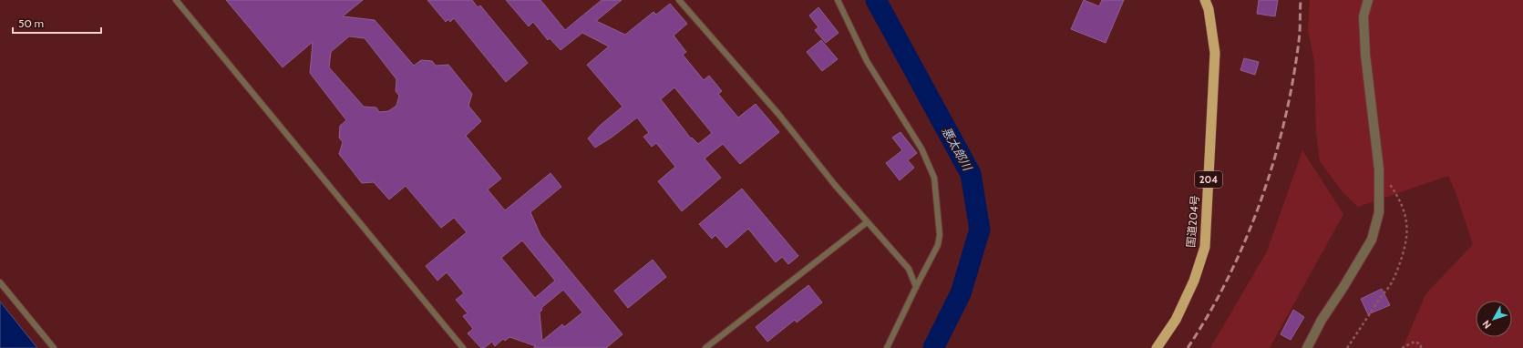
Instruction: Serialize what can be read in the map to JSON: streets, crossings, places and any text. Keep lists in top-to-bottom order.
{
  "streets": {
    "highway": ["204", "国道204号"]
  },
  "water": ["悪太郎川"],
  "scale_bar": "50 m",
  "north": "bottom left"
}
